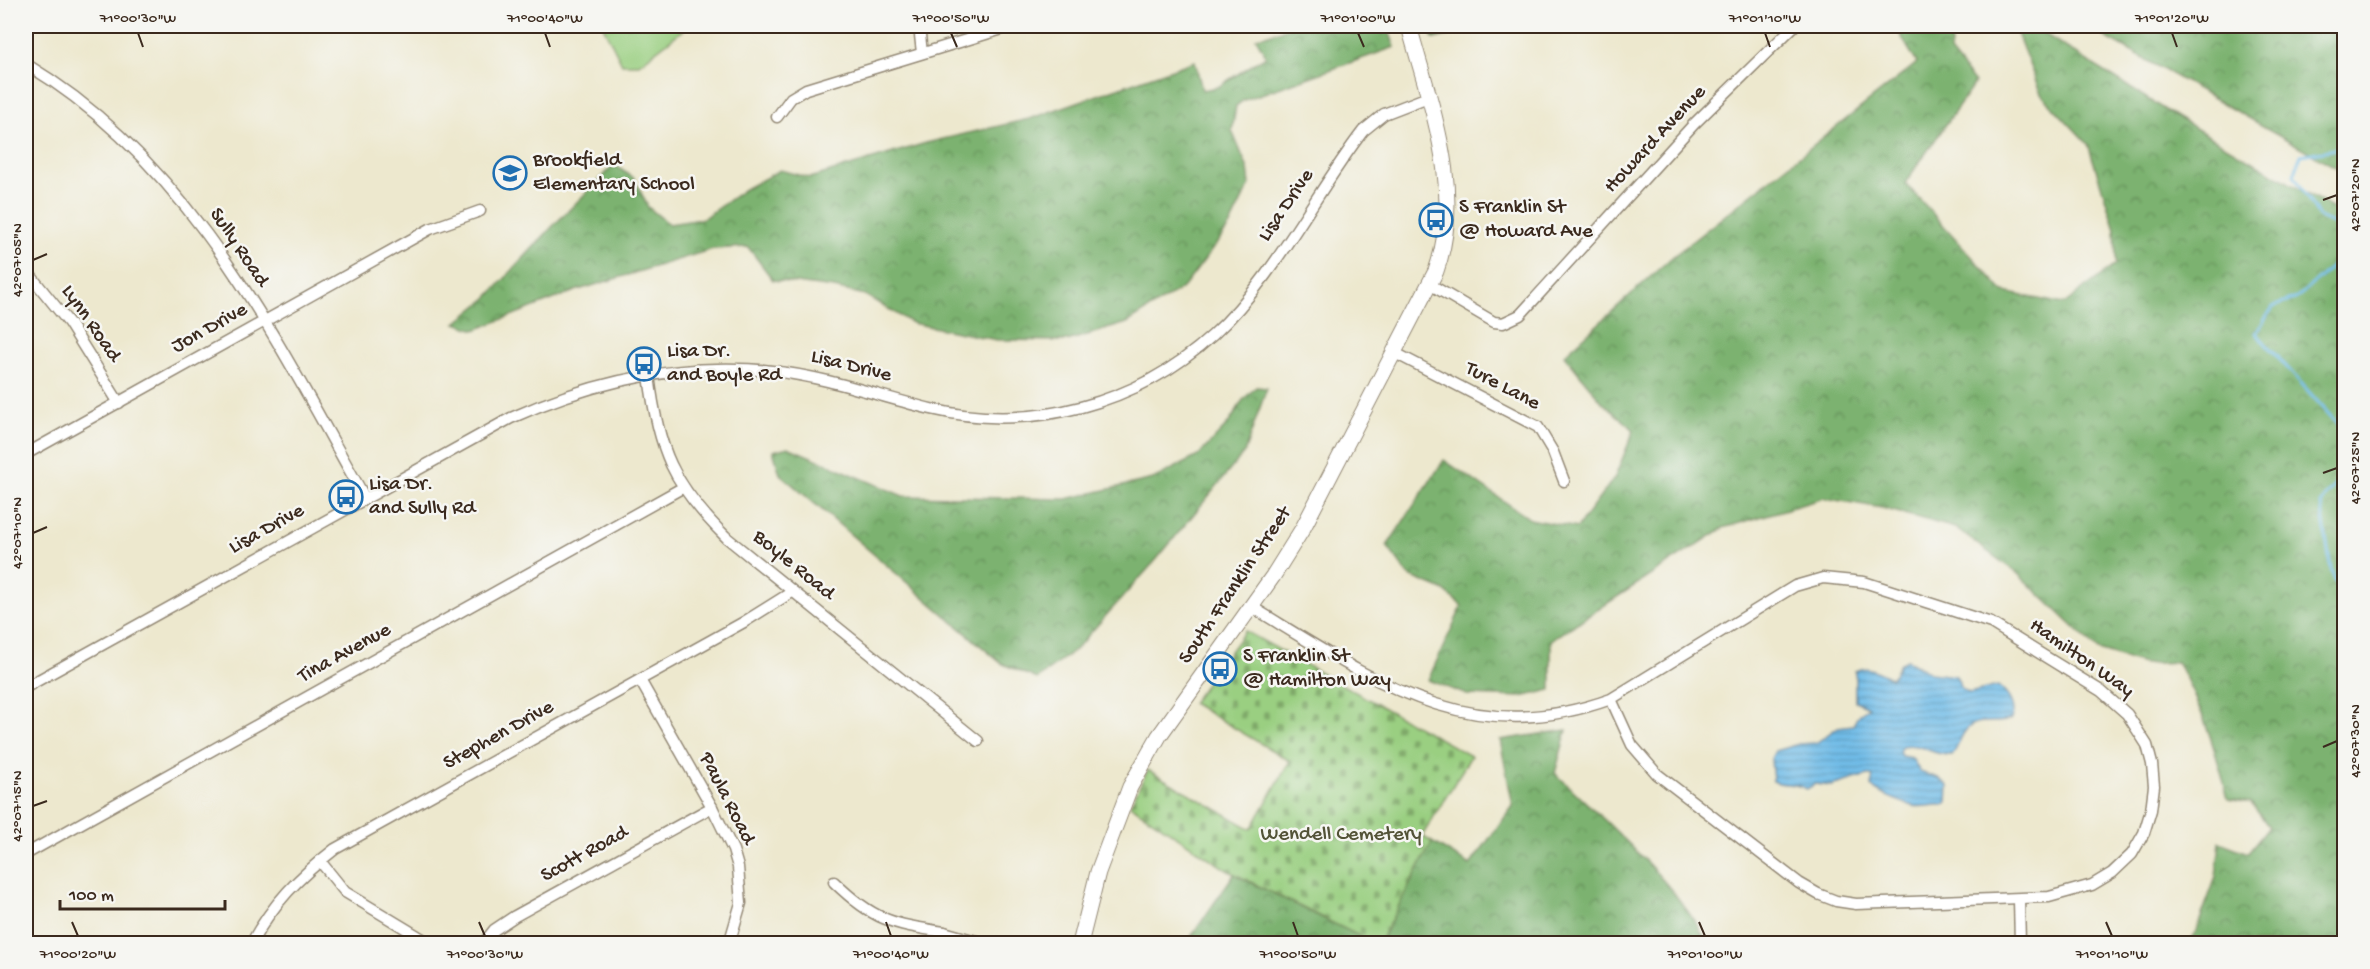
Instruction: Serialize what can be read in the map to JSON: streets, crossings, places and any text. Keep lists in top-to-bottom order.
{
  "streets": {
    "main road": ["South Franklin Street"],
    "street": [
      "Howard Avenue",
      "Lisa Drive",
      "Sully Road",
      "Lynn Road",
      "Jon Drive",
      "Ture Lane",
      "Boyle Road",
      "Tina Avenue",
      "Hamilton Way",
      "Stephen Drive",
      "Paula Road",
      "Scott Road"
    ]
  },
  "crossings": [
    ["Howard Avenue", "South Franklin Street"],
    ["Lisa Drive", "Sully Road"],
    ["Lisa Drive", "Boyle Road"],
    ["Lisa Drive", "South Franklin Street"],
    ["Sully Road", "Jon Drive"],
    ["Lynn Road", "Jon Drive"],
    ["Ture Lane", "South Franklin Street"],
    ["Boyle Road", "Tina Avenue"],
    ["Boyle Road", "Stephen Drive"],
    ["South Franklin Street", "Hamilton Way"],
    ["Stephen Drive", "Paula Road"],
    ["Paula Road", "Scott Road"]
  ],
  "parks": ["Wendell Cemetery"],
  "places": {
    "school or university": ["Brookfield Elementary School"],
    "bus stop": [
      "S Franklin St @ Howard Ave",
      "Lisa Dr. and Boyle Rd",
      "Lisa Dr. and Sully Rd",
      "S Franklin St @ Hamilton Way"
    ]
  },
  "scale_bar": "100 m",
  "coordinates": [
    "71°00'30\"W",
    "71°00'40\"W",
    "71°00'50\"W",
    "71°01'00\"W",
    "71°01'10\"W",
    "71°01'20\"W",
    "42°07'20\"N",
    "42°07'05\"N",
    "42°07'25\"N",
    "42°07'10\"N",
    "42°07'30\"N",
    "42°07'15\"N",
    "71°00'20\"W"
  ]
}
